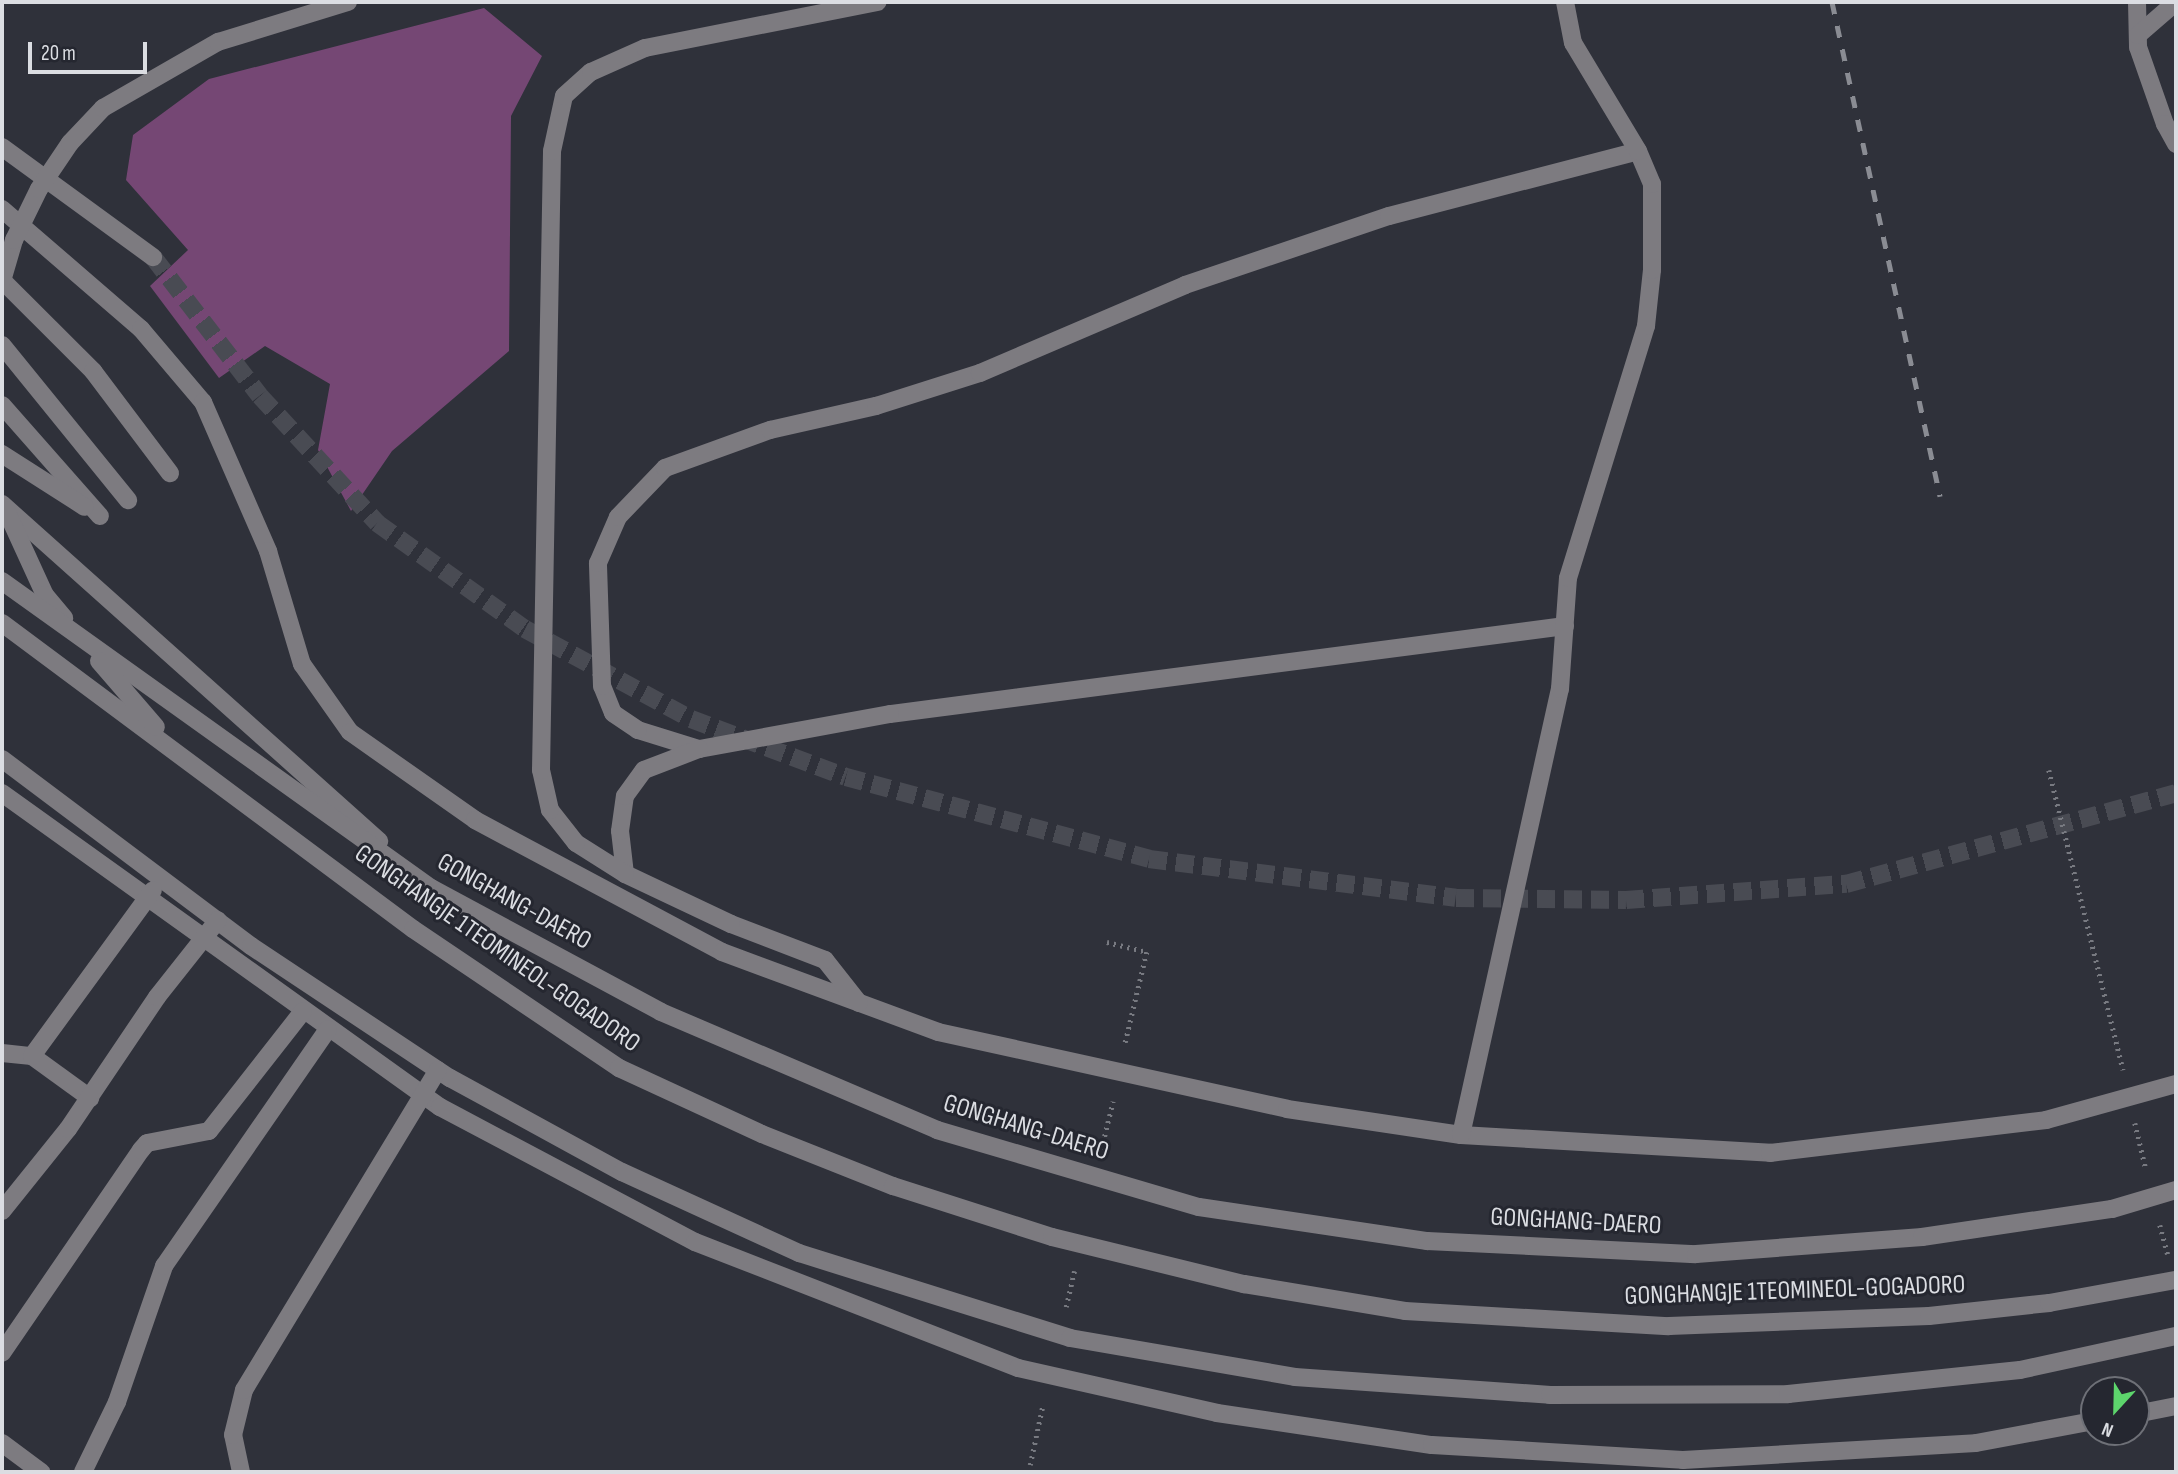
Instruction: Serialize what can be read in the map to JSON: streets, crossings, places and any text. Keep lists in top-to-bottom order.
{
  "streets": {
    "street": ["GONGHANG-DAERO", "GONGHANGJE 1TEOMINEOL-GOGADORO"]
  },
  "scale_bar": "20 m",
  "north": "bottom"
}
